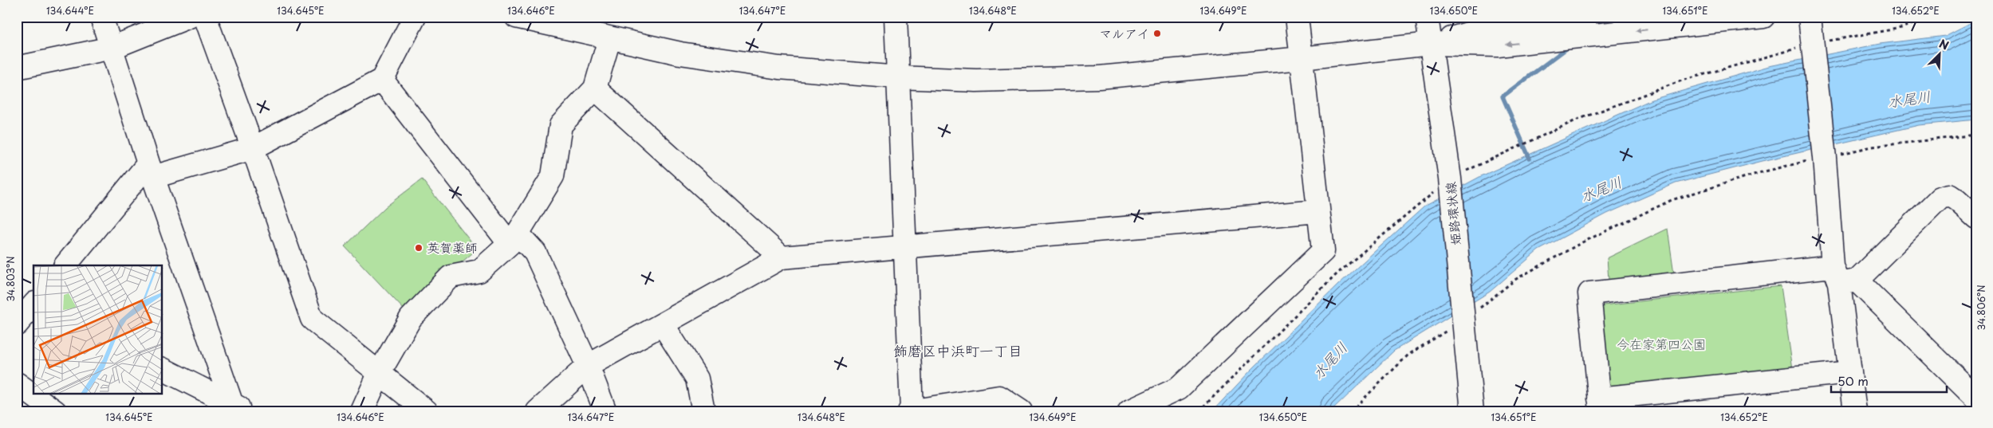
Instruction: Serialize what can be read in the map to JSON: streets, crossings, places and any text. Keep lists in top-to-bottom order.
{
  "streets": {
    "street": ["姫路環状線"]
  },
  "districts": ["飾磨区中浜町一丁目"],
  "water": ["水尾川"],
  "parks": ["今在家第四公園"],
  "places": ["マルアイ", "英賀薬師"],
  "scale_bar": "50 m",
  "north": "top right",
  "coordinates": [
    "134.644°E",
    "134.645°E",
    "134.646°E",
    "134.647°E",
    "134.648°E",
    "134.649°E",
    "134.650°E",
    "134.651°E",
    "134.652°E",
    "34.803°N",
    "34.806°N"
  ]
}
